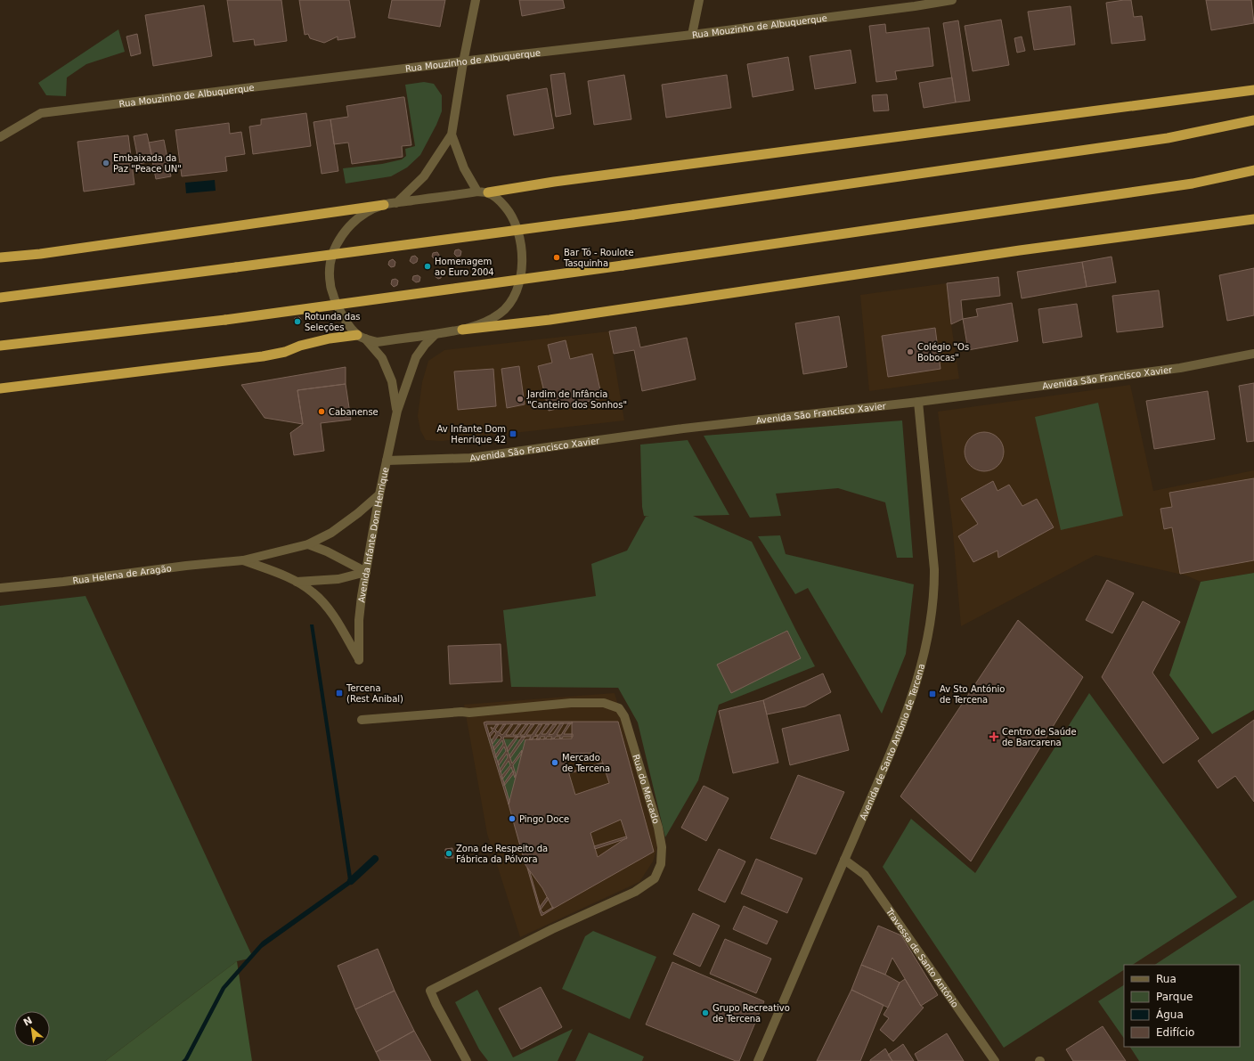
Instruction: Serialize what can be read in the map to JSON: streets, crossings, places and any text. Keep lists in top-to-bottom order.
{
  "streets": {
    "street": [
      "Rua Mouzinho de Albuquerque",
      "Avenida São Francisco Xavier",
      "Avenida Infante Dom Henrique",
      "Rua Helena de Aragão",
      "Avenida de Santo António de Tercena",
      "Rua do Mercado",
      "Travessa de Santo António"
    ]
  },
  "crossings": [
    ["Avenida São Francisco Xavier", "Avenida Infante Dom Henrique"],
    ["Avenida São Francisco Xavier", "Avenida de Santo António de Tercena"],
    ["Avenida Infante Dom Henrique", "Rua Helena de Aragão"],
    ["Avenida de Santo António de Tercena", "Travessa de Santo António"]
  ],
  "places": {
    "other": [
      "Embaixada da Paz \"Peace UN\"",
      "Bar Tó - Roulote Tasquinha",
      "Homenagem ao Euro 2004",
      "Rotunda das Seleções",
      "Colégio \"Os Bobocas\"",
      "Jardim de Infância \"Canteiro dos Sonhos\"",
      "Cabanense",
      "Mercado de Tercena",
      "Pingo Doce",
      "Zona de Respeito da Fábrica da Pólvora",
      "Grupo Recreativo de Tercena"
    ],
    "transit": ["Av Infante Dom Henrique 42", "Tercena (Rest Anibal)", "Av Sto António de Tercena"],
    "health": ["Centro de Saúde de Barcarena"]
  },
  "legend": [
    "Rua",
    "Parque",
    "Água",
    "Edifício"
  ],
  "north": "top left"
}
